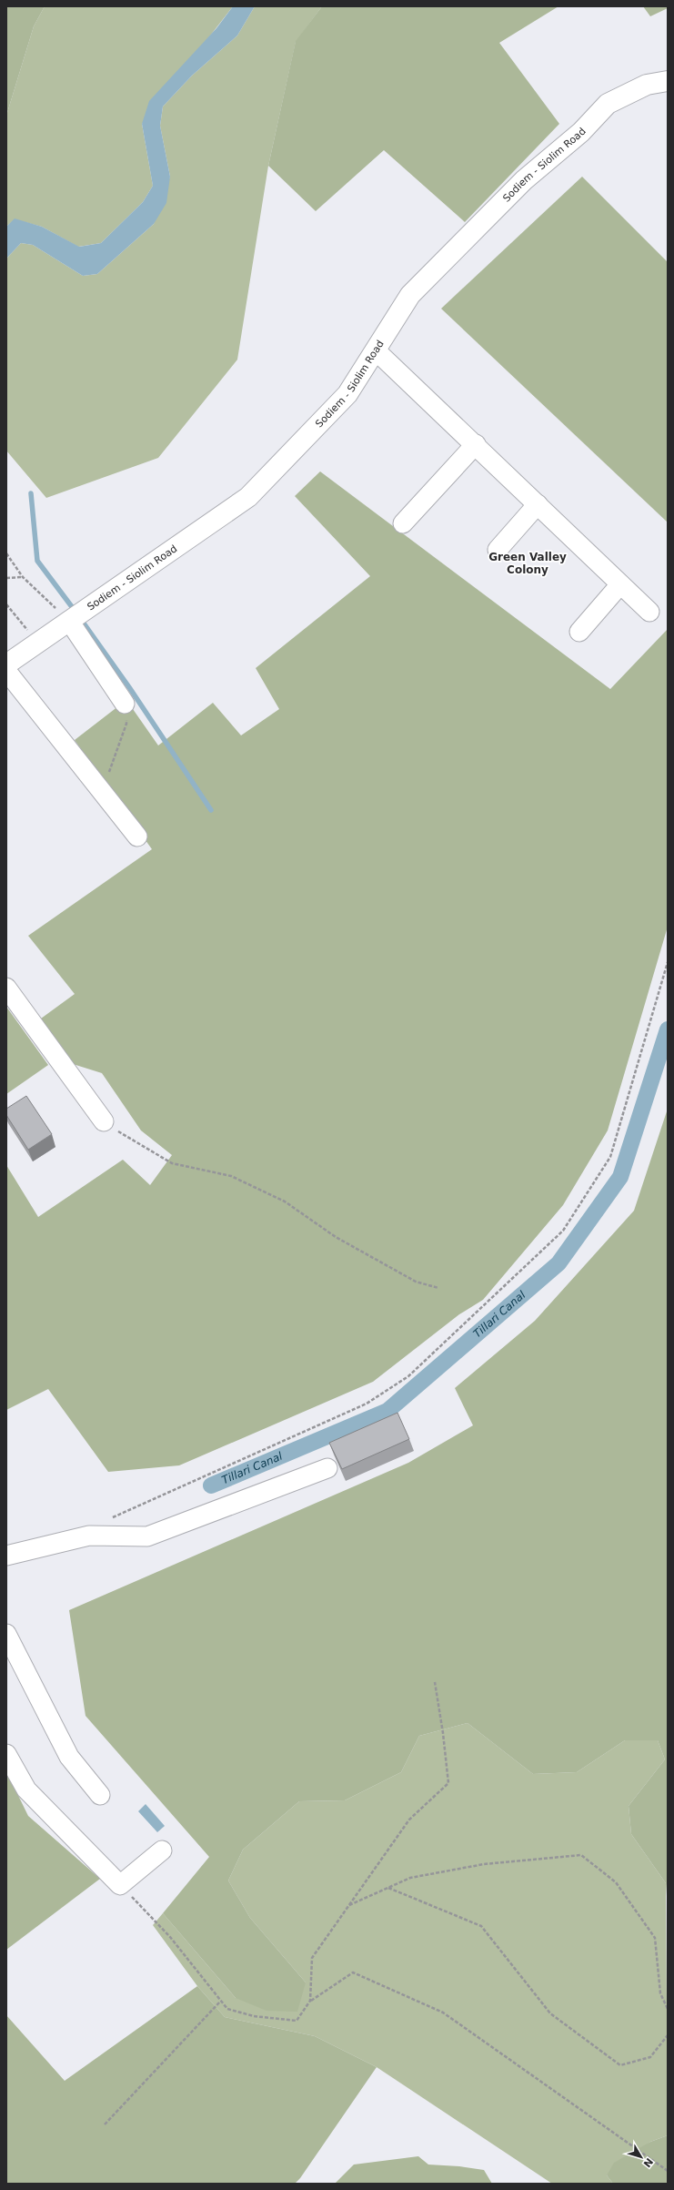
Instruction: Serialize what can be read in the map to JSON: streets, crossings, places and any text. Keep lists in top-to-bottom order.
{
  "streets": {
    "main road": ["Sodiem - Siolim Road"]
  },
  "districts": ["Green Valley Colony"],
  "water": ["Tillari Canal"],
  "north": "bottom right"
}
